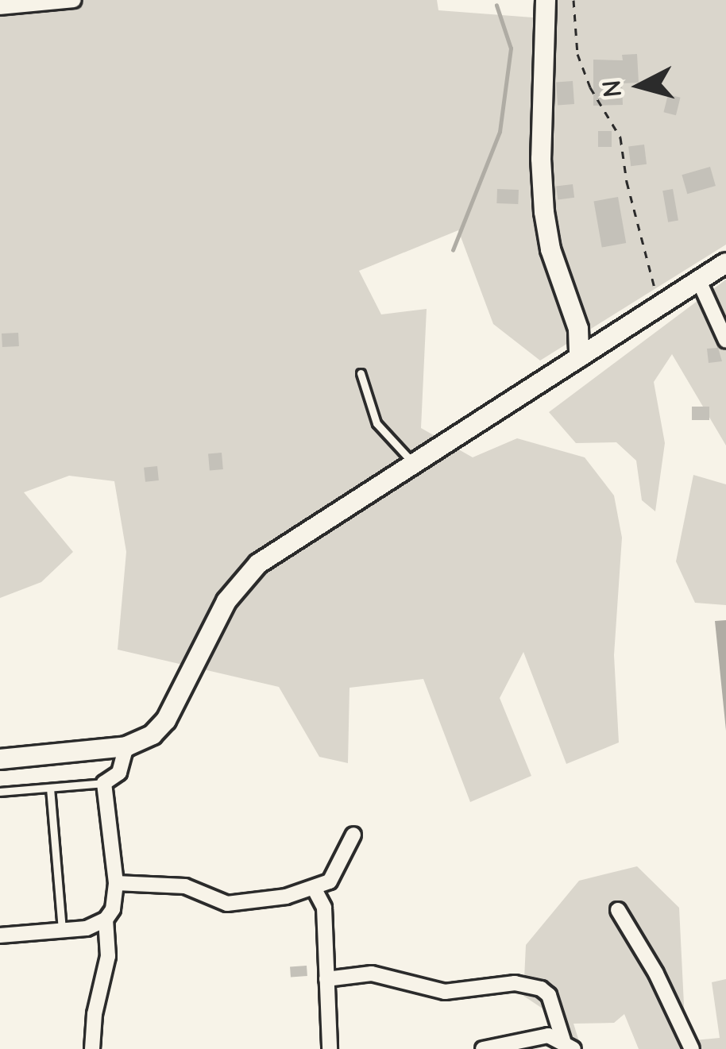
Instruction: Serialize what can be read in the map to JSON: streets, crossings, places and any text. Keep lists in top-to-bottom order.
{
  "north": "left"
}
